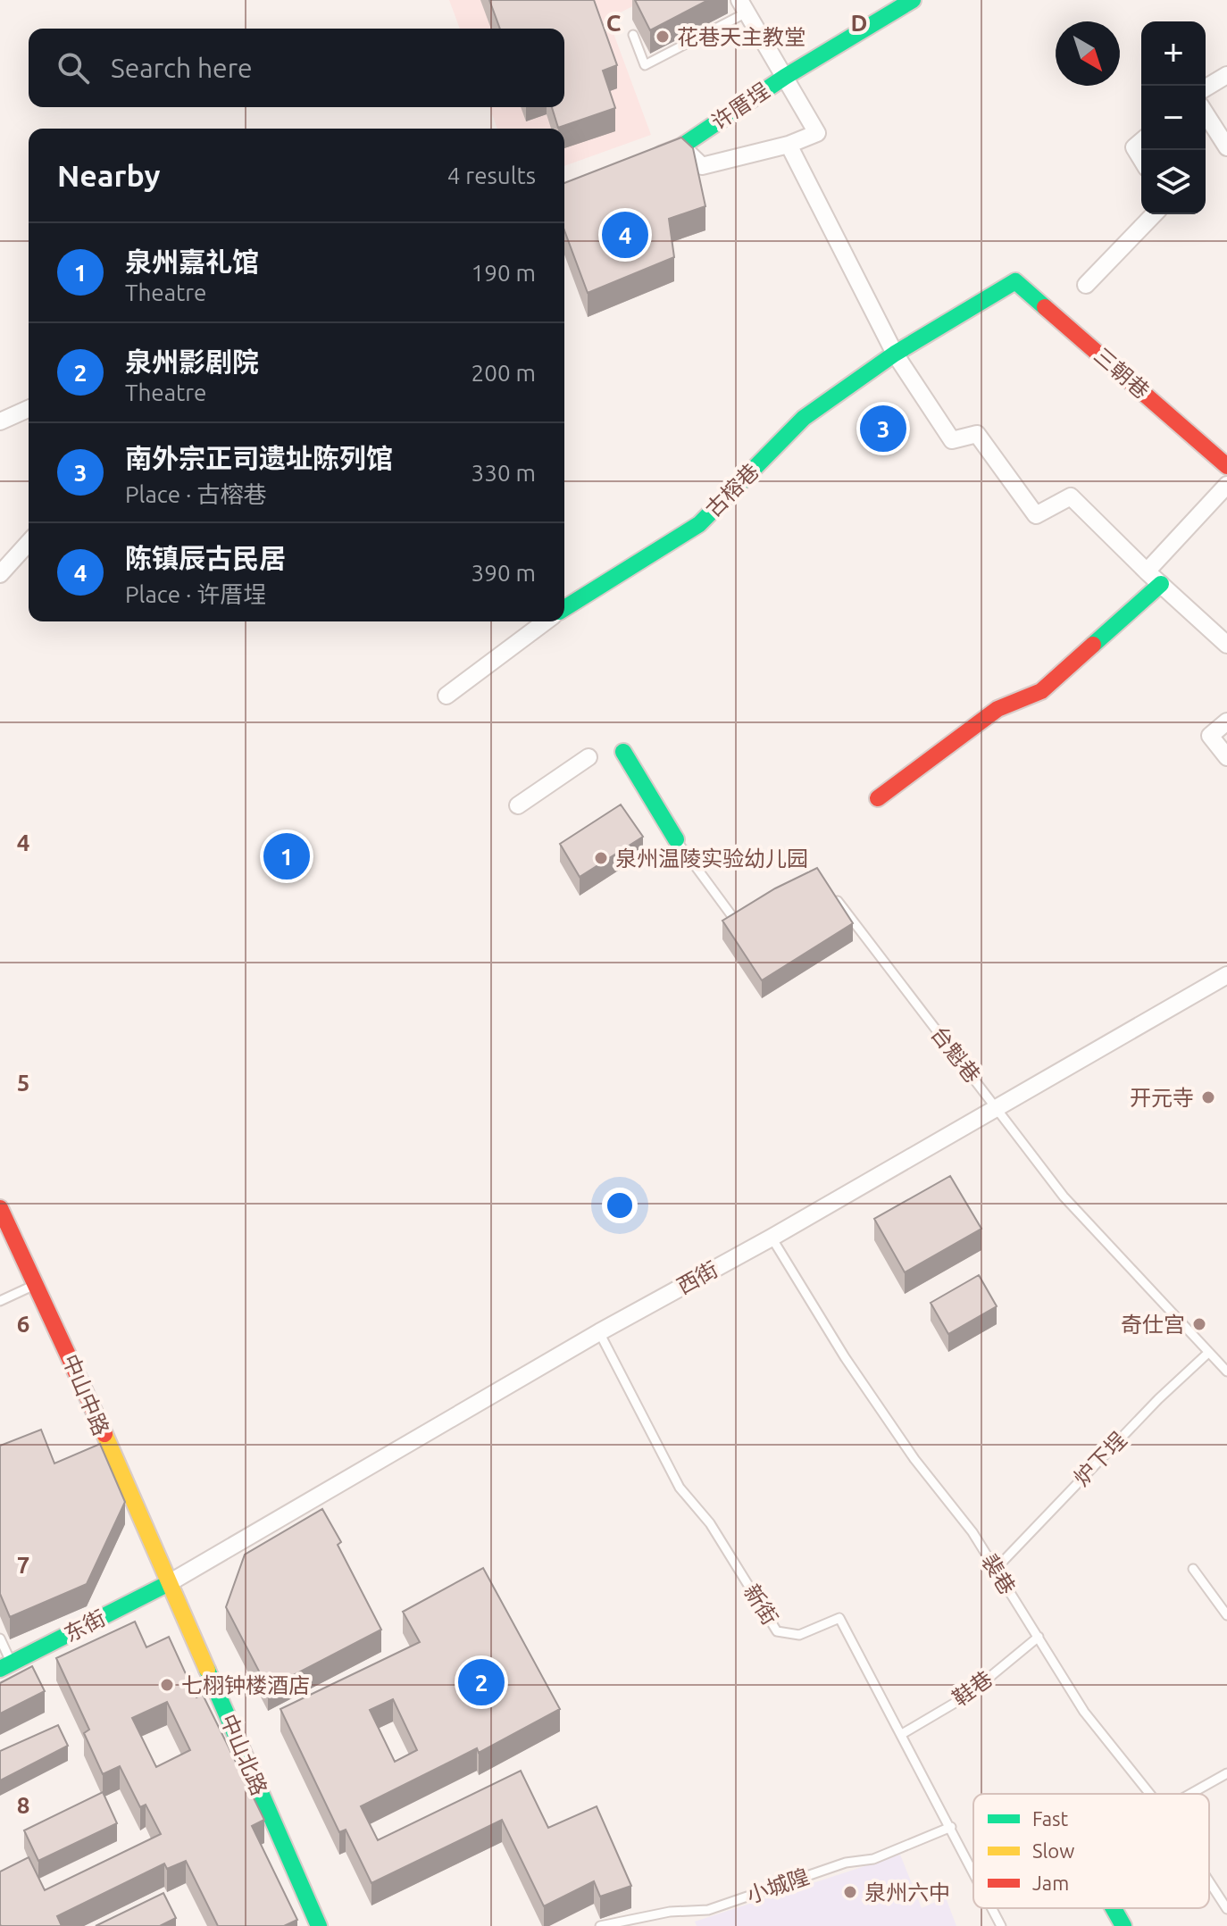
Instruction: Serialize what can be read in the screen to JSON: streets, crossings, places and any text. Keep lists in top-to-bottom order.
{
  "streets": {
    "street": [
      "许厝埕",
      "三朝巷",
      "古榕巷",
      "西街",
      "中山中路",
      "东街",
      "中山北路"
    ],
    "lane": [
      "台魁巷",
      "炉下埕",
      "裴巷",
      "新街",
      "鞋巷",
      "小城隍"
    ]
  },
  "crossings": [
    ["三朝巷", "古榕巷"],
    ["台魁巷", "西街"],
    ["台魁巷", "炉下埕"],
    ["西街", "中山中路"],
    ["西街", "裴巷"],
    ["西街", "新街"],
    ["西街", "东街"],
    ["西街", "中山北路"],
    ["中山中路", "东街"],
    ["中山中路", "中山北路"],
    ["炉下埕", "裴巷"],
    ["裴巷", "鞋巷"],
    ["新街", "鞋巷"],
    ["新街", "小城隍"],
    ["东街", "中山北路"]
  ],
  "places": [
    "花巷天主教堂",
    "泉州温陵实验幼儿园",
    "开元寺",
    "奇仕宫",
    "七栩钟楼酒店",
    "泉州六中"
  ],
  "legend": ["Fast", "Slow", "Jam"],
  "north": "bottom right",
  "page": {
    "map_buttons": ["+", "−"],
    "search": "Search here",
    "heading": ["Nearby", "4 results"],
    "pins": [
      "4",
      "3",
      "1",
      "2"
    ],
    "list": [
      {
        "mark": "1",
        "name": "泉州嘉礼馆",
        "note": "Theatre",
        "value": "190 m"
      },
      {
        "mark": "2",
        "name": "泉州影剧院",
        "note": "Theatre",
        "value": "200 m"
      },
      {
        "mark": "3",
        "name": "南外宗正司遗址陈列馆",
        "note": "Place · 古榕巷",
        "value": "330 m"
      },
      {
        "mark": "4",
        "name": "陈镇辰古民居",
        "note": "Place · 许厝埕",
        "value": "390 m"
      }
    ]
  },
  "grid": {
    "columns": ["C", "D"],
    "rows": [
      "4",
      "5",
      "6",
      "7",
      "8"
    ]
  }
}
